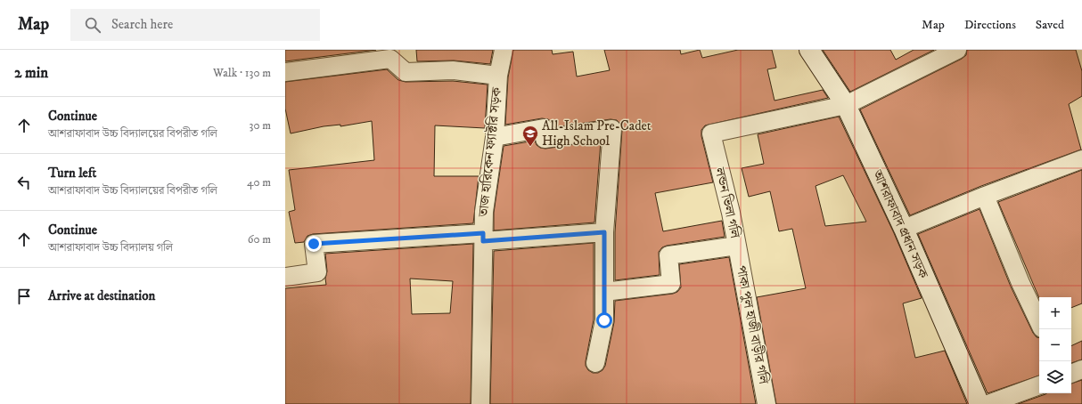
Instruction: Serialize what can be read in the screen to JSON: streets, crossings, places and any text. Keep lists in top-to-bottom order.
{
  "streets": {
    "street": [
      "তাজ হারিকেন ফ্যাক্টরি সড়ক",
      "লন্ডন ভিলা গলি",
      "আশরাফাবাদ প্রধান সড়ক",
      "পাকা পুল হাজী বাড়ীর গলি"
    ]
  },
  "crossings": [
    ["লন্ডন ভিলা গলি", "আশরাফাবাদ প্রধান সড়ক"],
    ["লন্ডন ভিলা গলি", "পাকা পুল হাজী বাড়ীর গলি"]
  ],
  "places": {
    "school or university": ["All-Islam Pre-Cadet High School"]
  },
  "page": {
    "header": "Map",
    "search": "Search here",
    "nav": ["Map", "Directions", "Saved"],
    "heading": ["2 min", "Walk · 130 m"],
    "list": [
      ["Continue", "আশরাফাবাদ উচ্চ বিদ্যালয়ের বিপরীত গলি", "30 m"],
      ["Turn left", "আশরাফাবাদ উচ্চ বিদ্যালয়ের বিপরীত গলি", "40 m"],
      ["Continue", "আশরাফাবাদ উচ্চ বিদ্যালয় গলি", "60 m"],
      "Arrive at destination"
    ],
    "map_buttons": ["+", "−"]
  }
}
